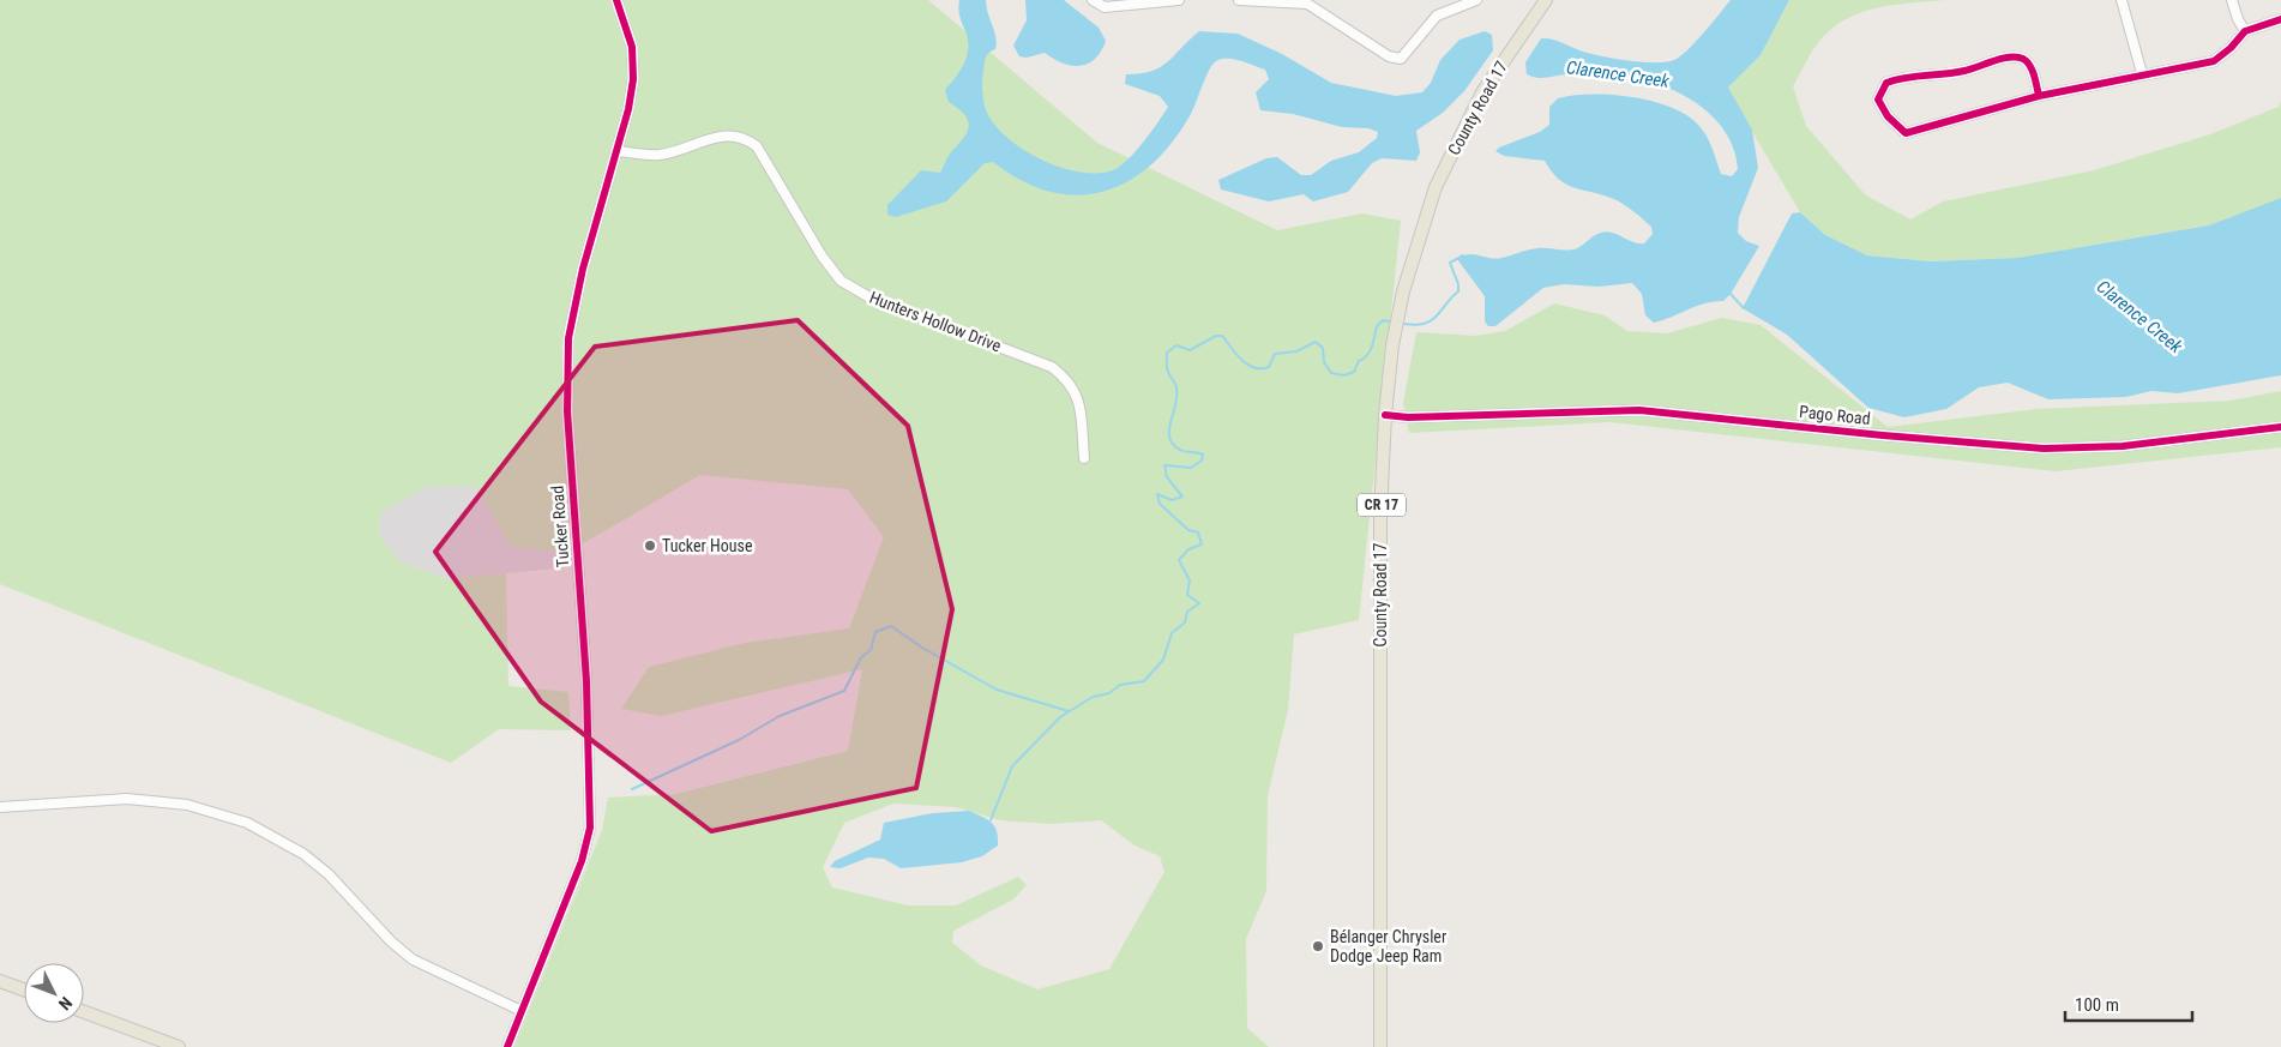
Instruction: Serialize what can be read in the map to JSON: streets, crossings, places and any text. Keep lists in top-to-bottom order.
{
  "streets": {
    "main road": ["County Road 17", "CR 17"],
    "street": ["Hunters Hollow Drive", "Pago Road", "Tucker Road"]
  },
  "crossings": [
    ["County Road 17", "Pago Road"],
    ["Hunters Hollow Drive", "Tucker Road"]
  ],
  "water": ["Clarence Creek"],
  "places": ["Tucker House", "Bélanger Chrysler Dodge Jeep Ram"],
  "scale_bar": "100 m",
  "north": "bottom right"
}
